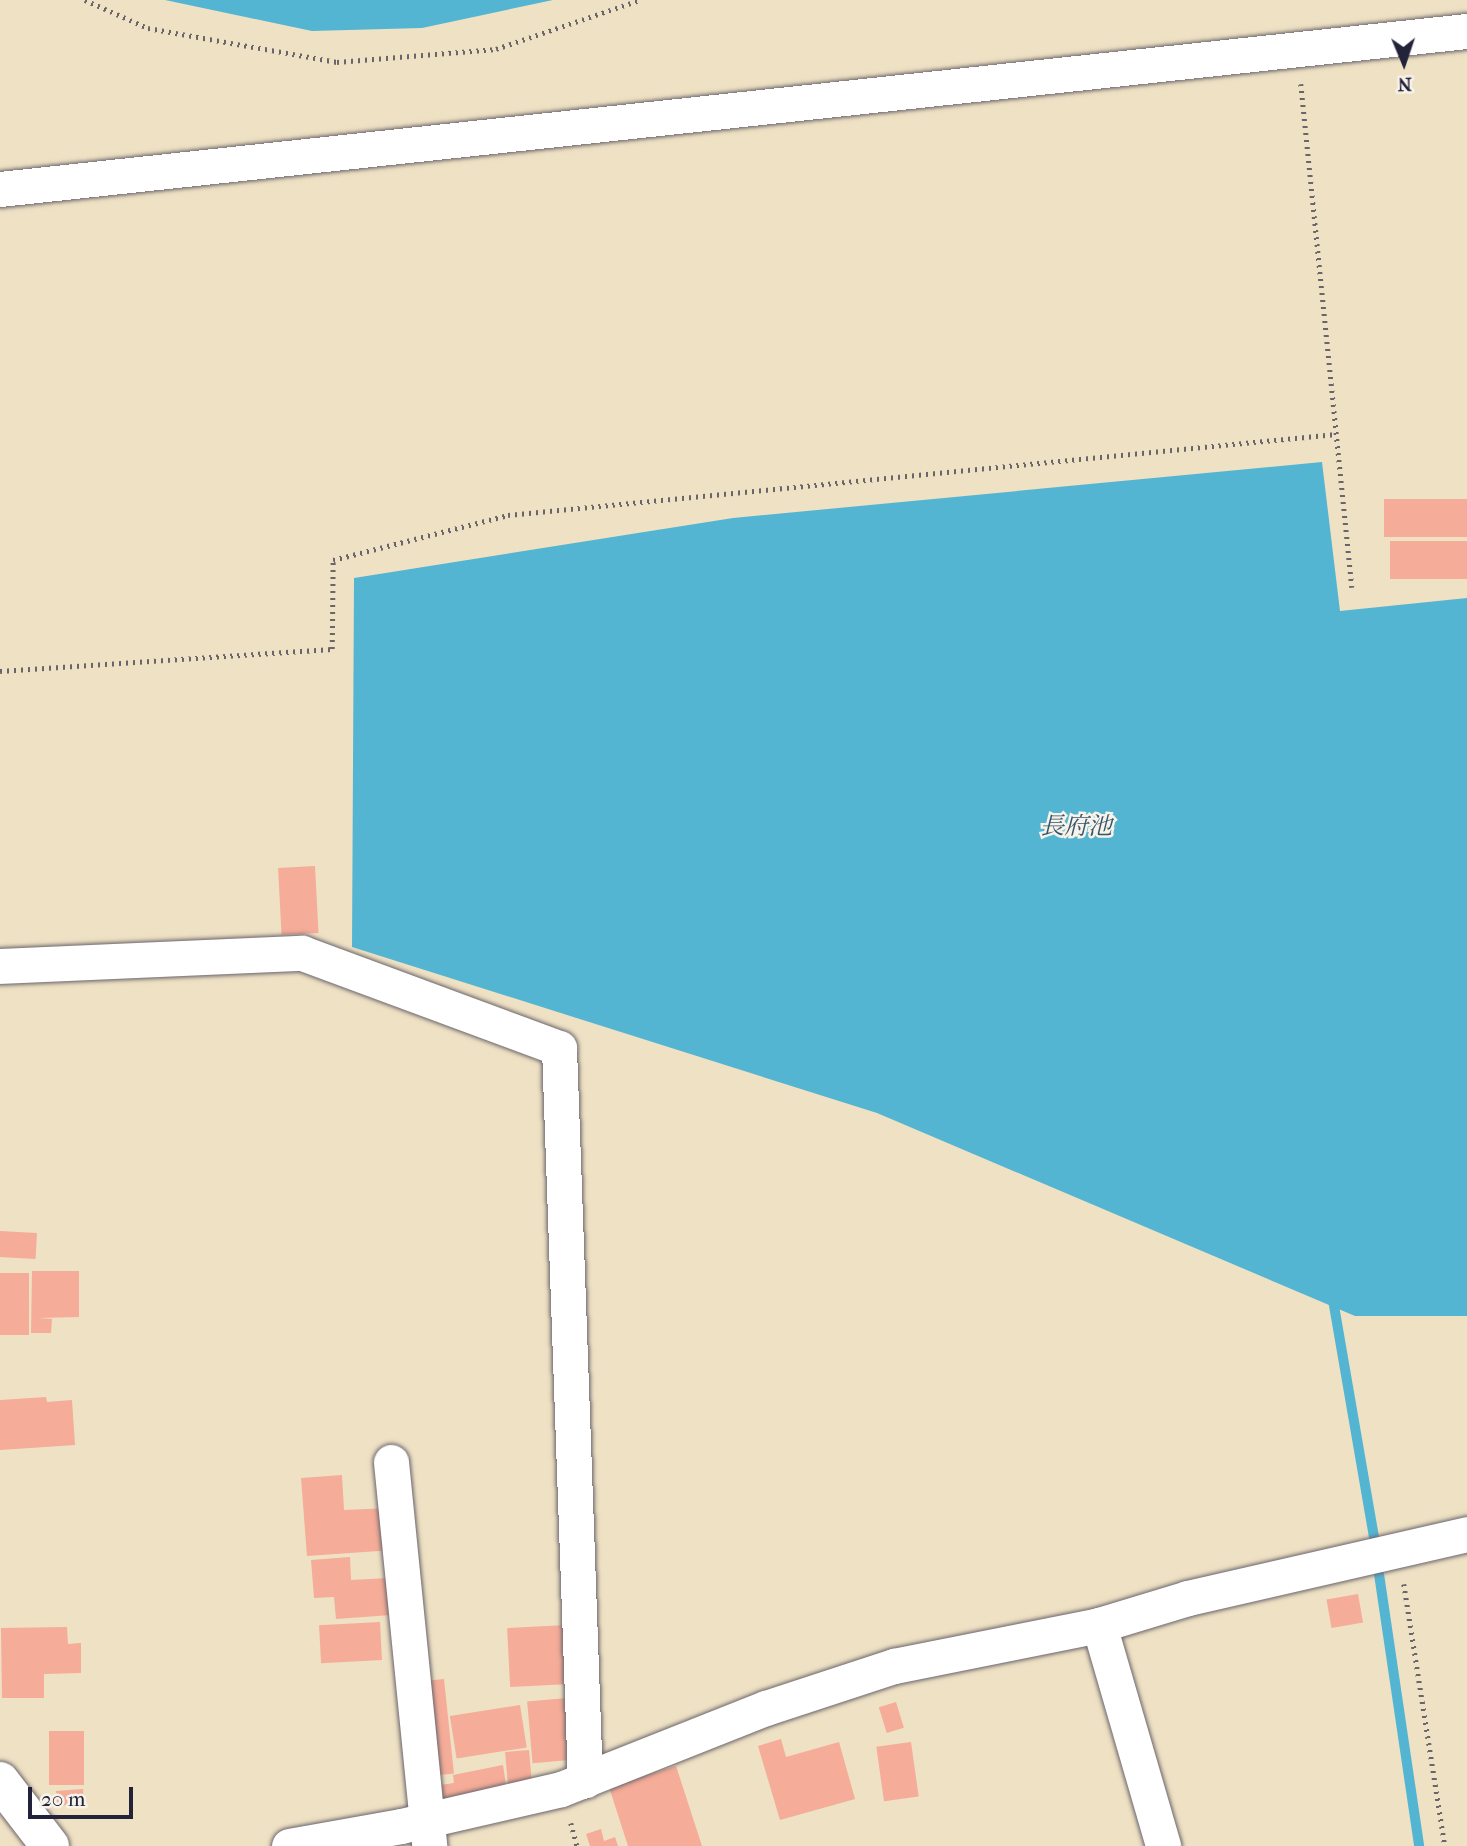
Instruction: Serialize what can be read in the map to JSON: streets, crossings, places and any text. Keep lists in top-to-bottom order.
{
  "water": ["長府池"],
  "scale_bar": "20 m",
  "north": "bottom"
}
